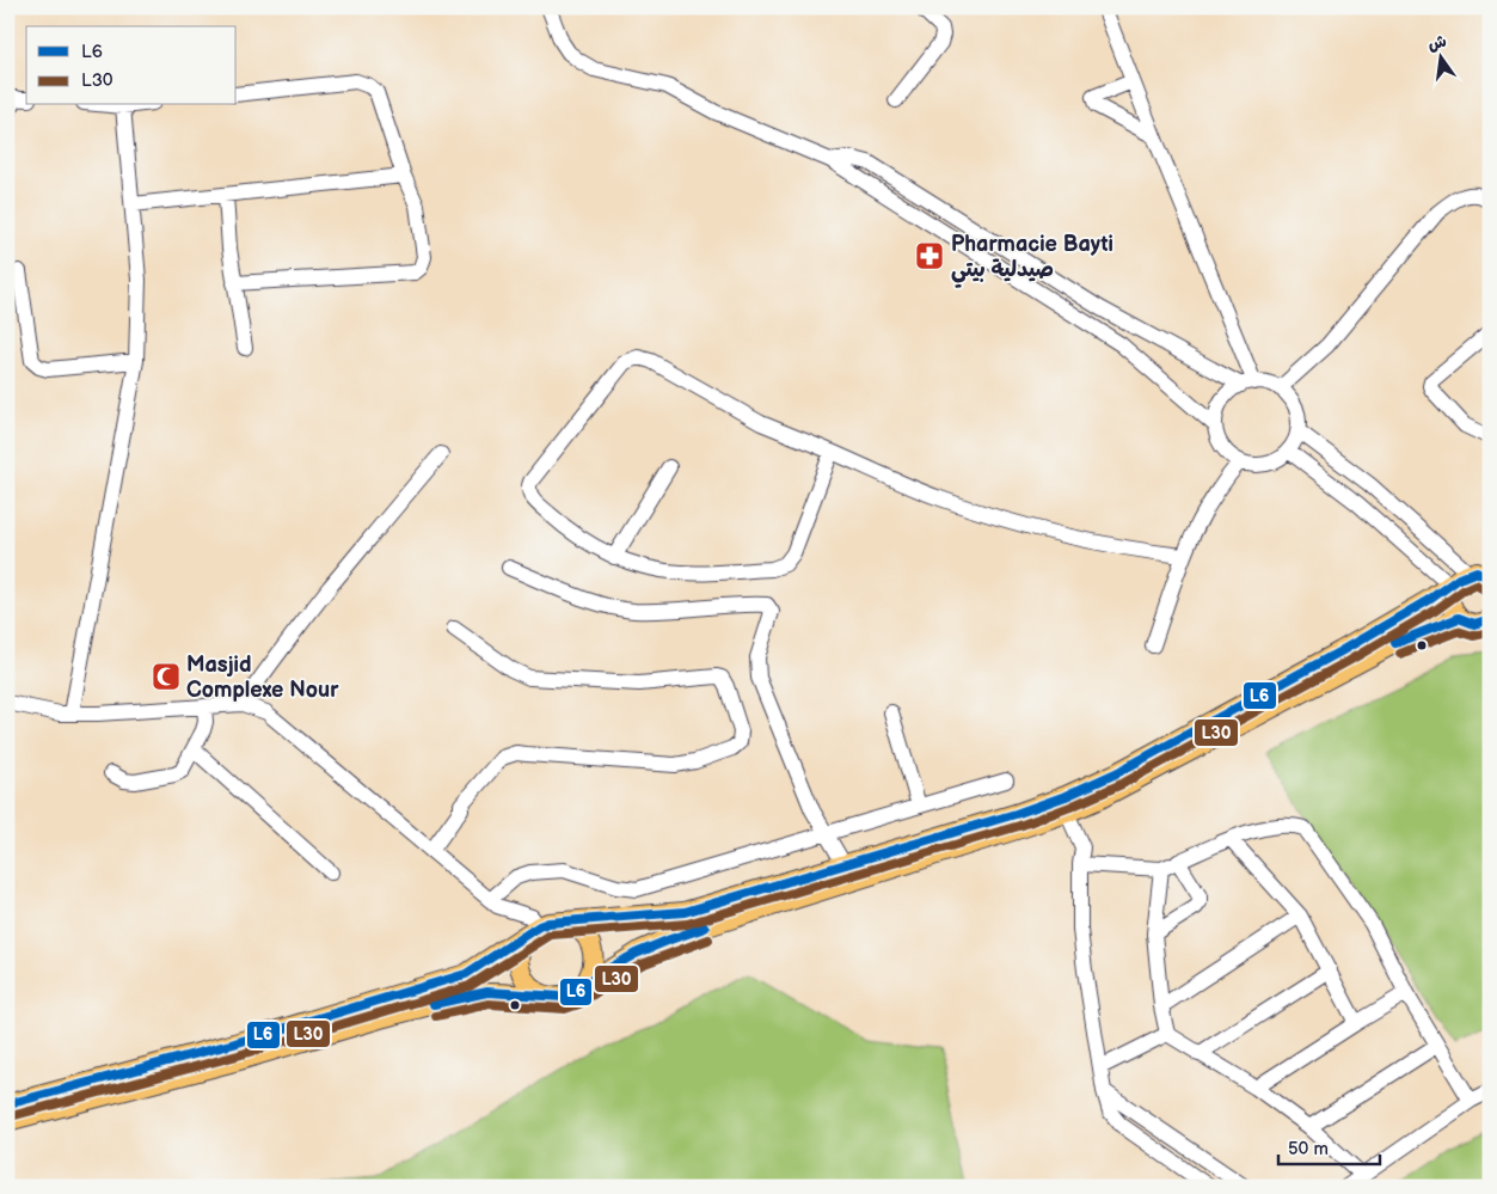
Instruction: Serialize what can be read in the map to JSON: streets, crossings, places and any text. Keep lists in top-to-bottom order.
{
  "places": {
    "pharmacy": ["Pharmacie Bayti صيدلية بيتي"],
    "mosque": ["Masjid Complexe Nour"]
  },
  "lines": ["transit line L6", "transit line L30"],
  "legend": ["L6", "L30"],
  "scale_bar": "50 m",
  "north": "top"
}
